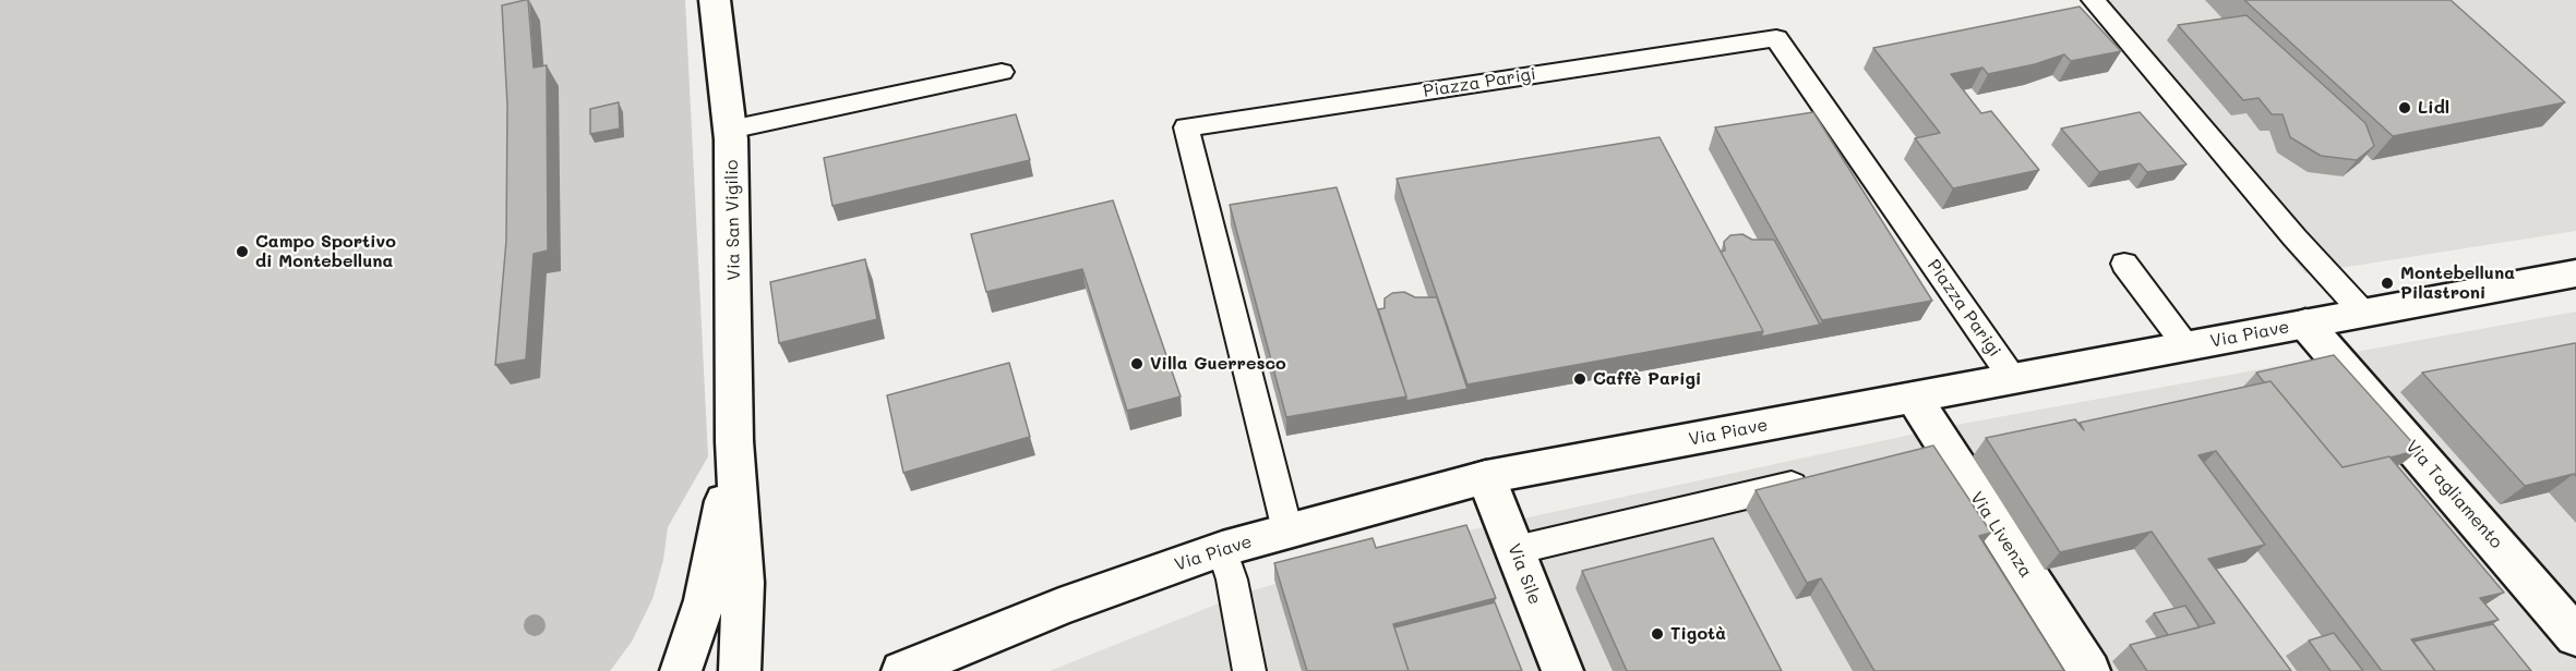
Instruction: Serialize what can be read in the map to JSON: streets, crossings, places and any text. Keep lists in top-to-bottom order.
{
  "streets": {
    "street": [
      "Via San Vigilio",
      "Via Piave",
      "Via Tagliamento",
      "Via Livenza",
      "Via Sile"
    ],
    "lane": ["Piazza Parigi"]
  },
  "crossings": [
    ["Piazza Parigi", "Via Piave"],
    ["Via Piave", "Via Tagliamento"],
    ["Via Piave", "Via Livenza"],
    ["Via Piave", "Via Sile"]
  ],
  "places": [
    "Lidl",
    "Campo Sportivo di Montebelluna",
    "Montebelluna Pilastroni",
    "Villa Guerresco",
    "Caffè Parigi",
    "Tigotà"
  ]
}
